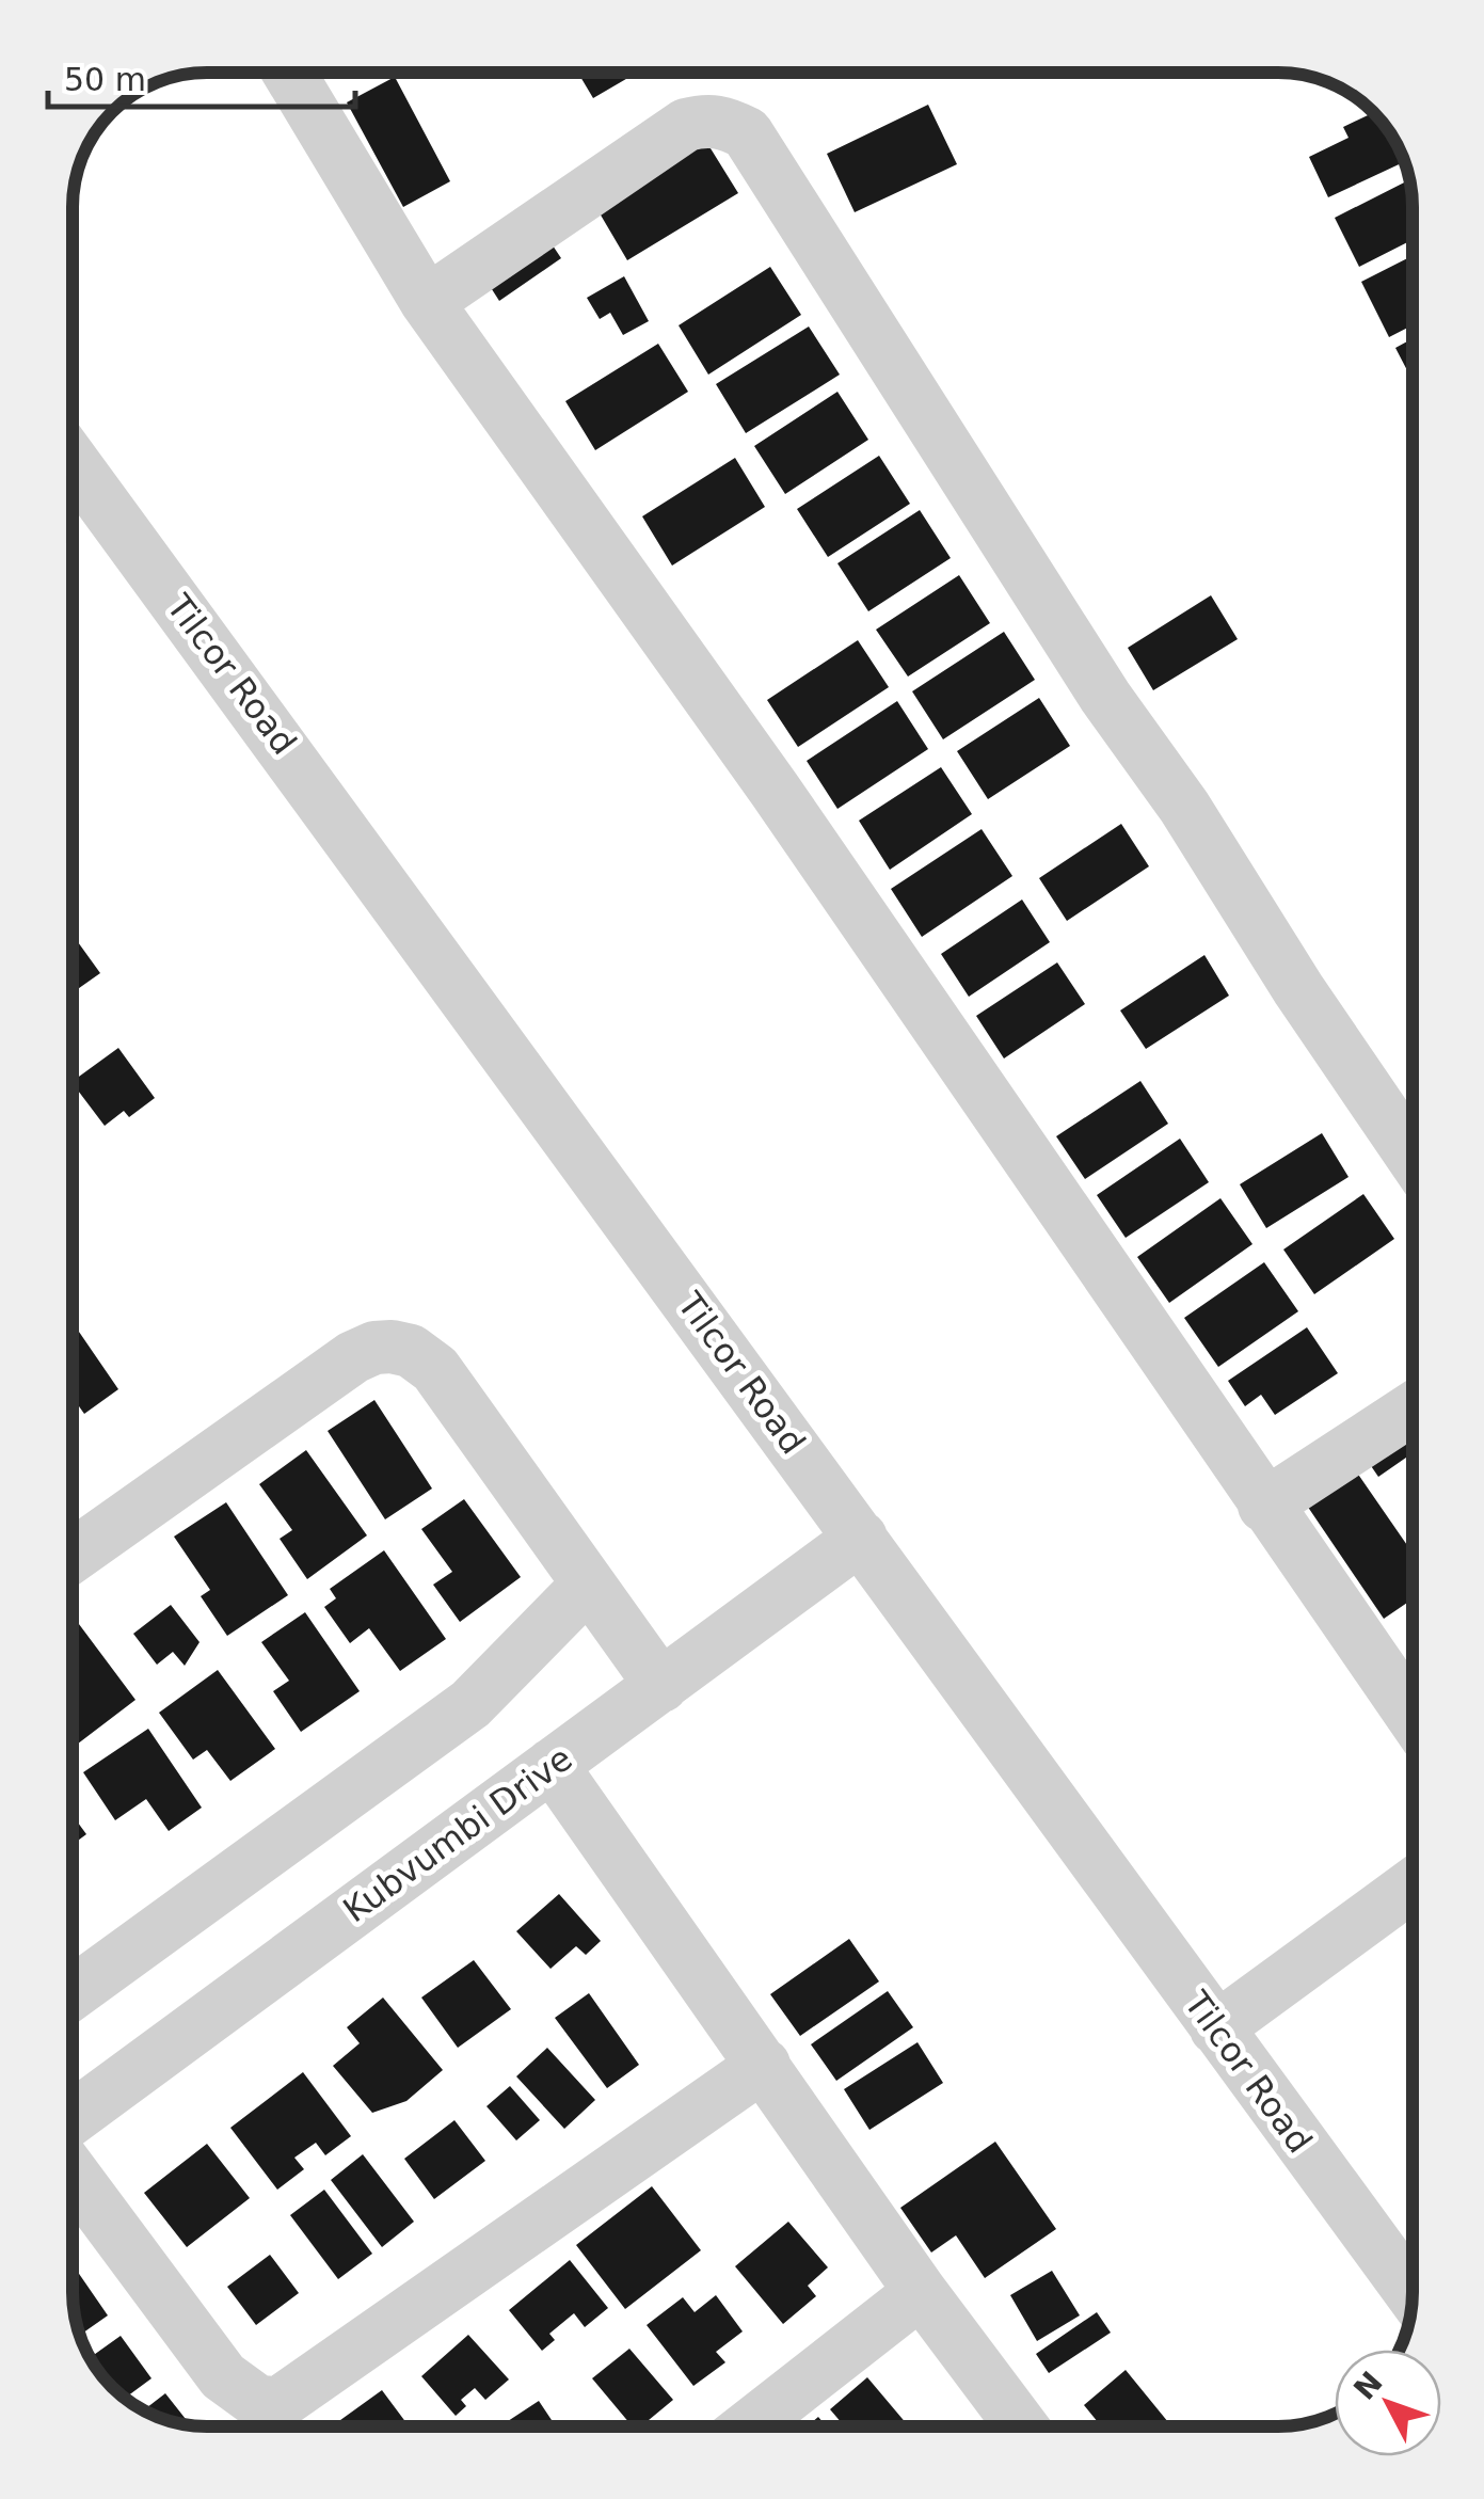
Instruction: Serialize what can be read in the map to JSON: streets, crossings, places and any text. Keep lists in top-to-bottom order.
{
  "streets": {
    "street": ["Tilcor Road", "Kubvumbi Drive"]
  },
  "crossings": [
    ["Tilcor Road", "Kubvumbi Drive"]
  ],
  "scale_bar": "50 m",
  "north": "top left"
}
